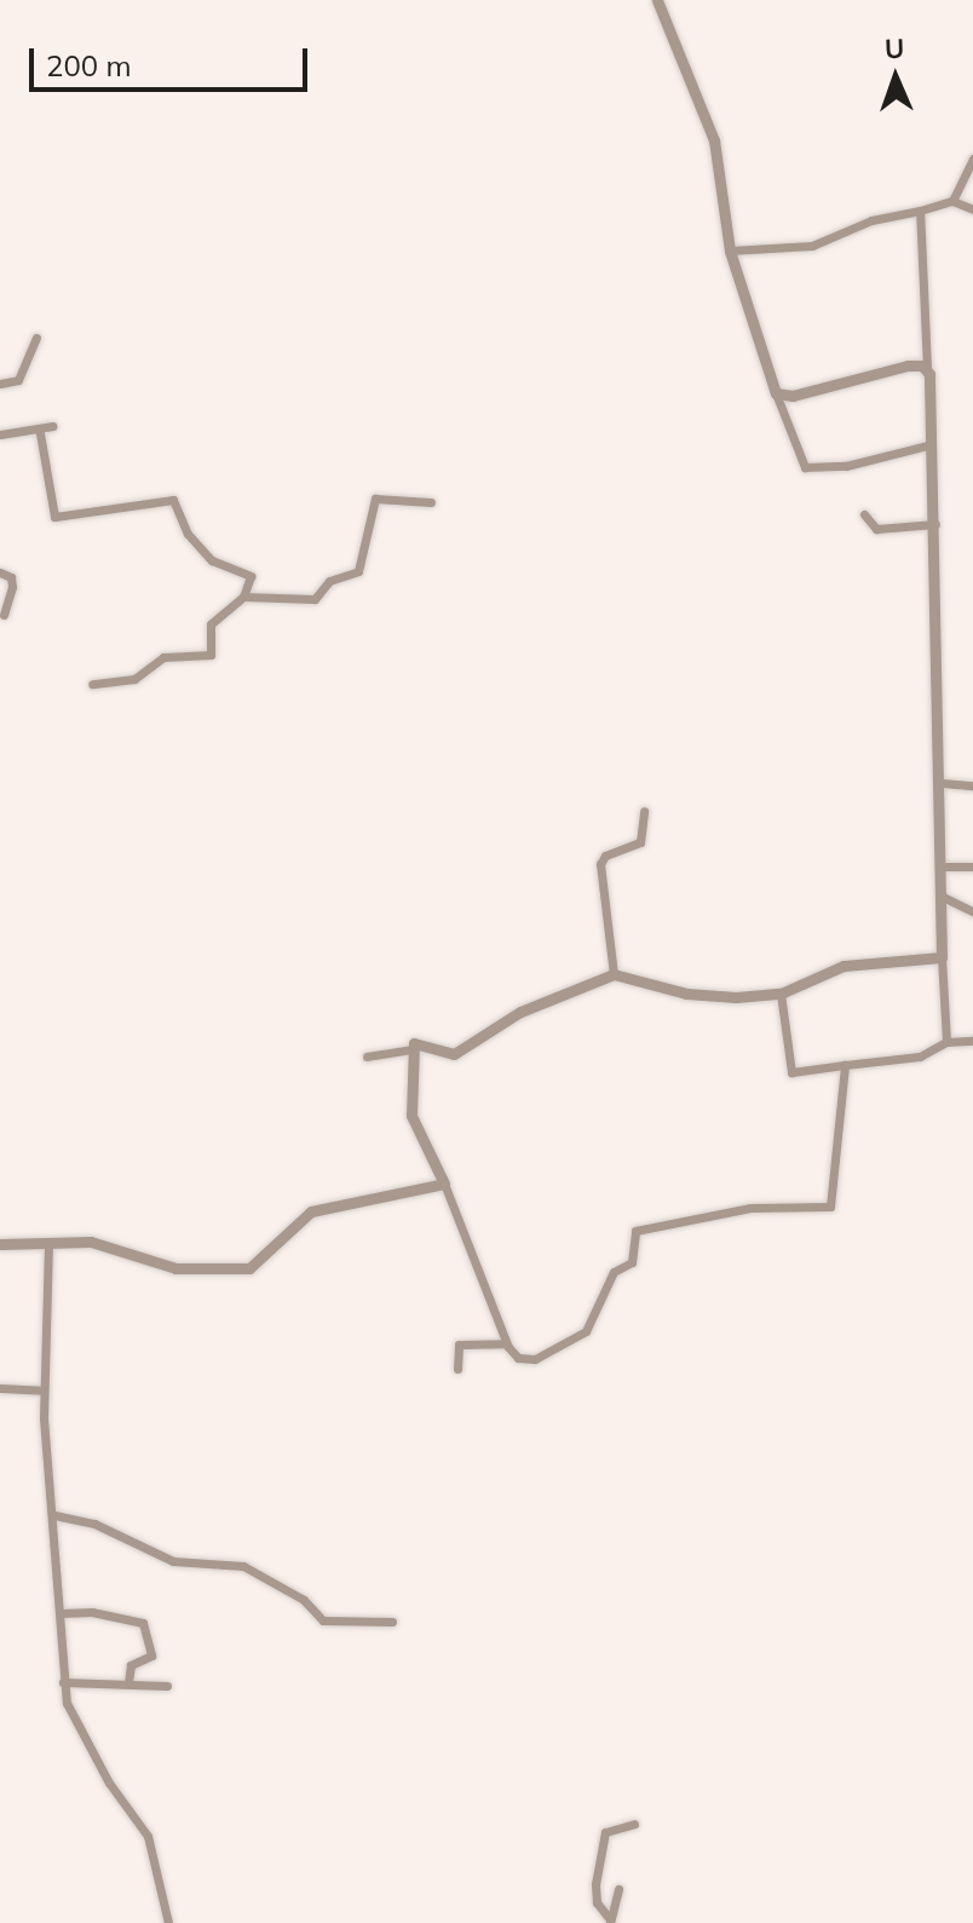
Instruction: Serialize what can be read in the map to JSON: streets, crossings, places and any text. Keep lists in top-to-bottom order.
{
  "scale_bar": "200 m",
  "north": "top"
}
